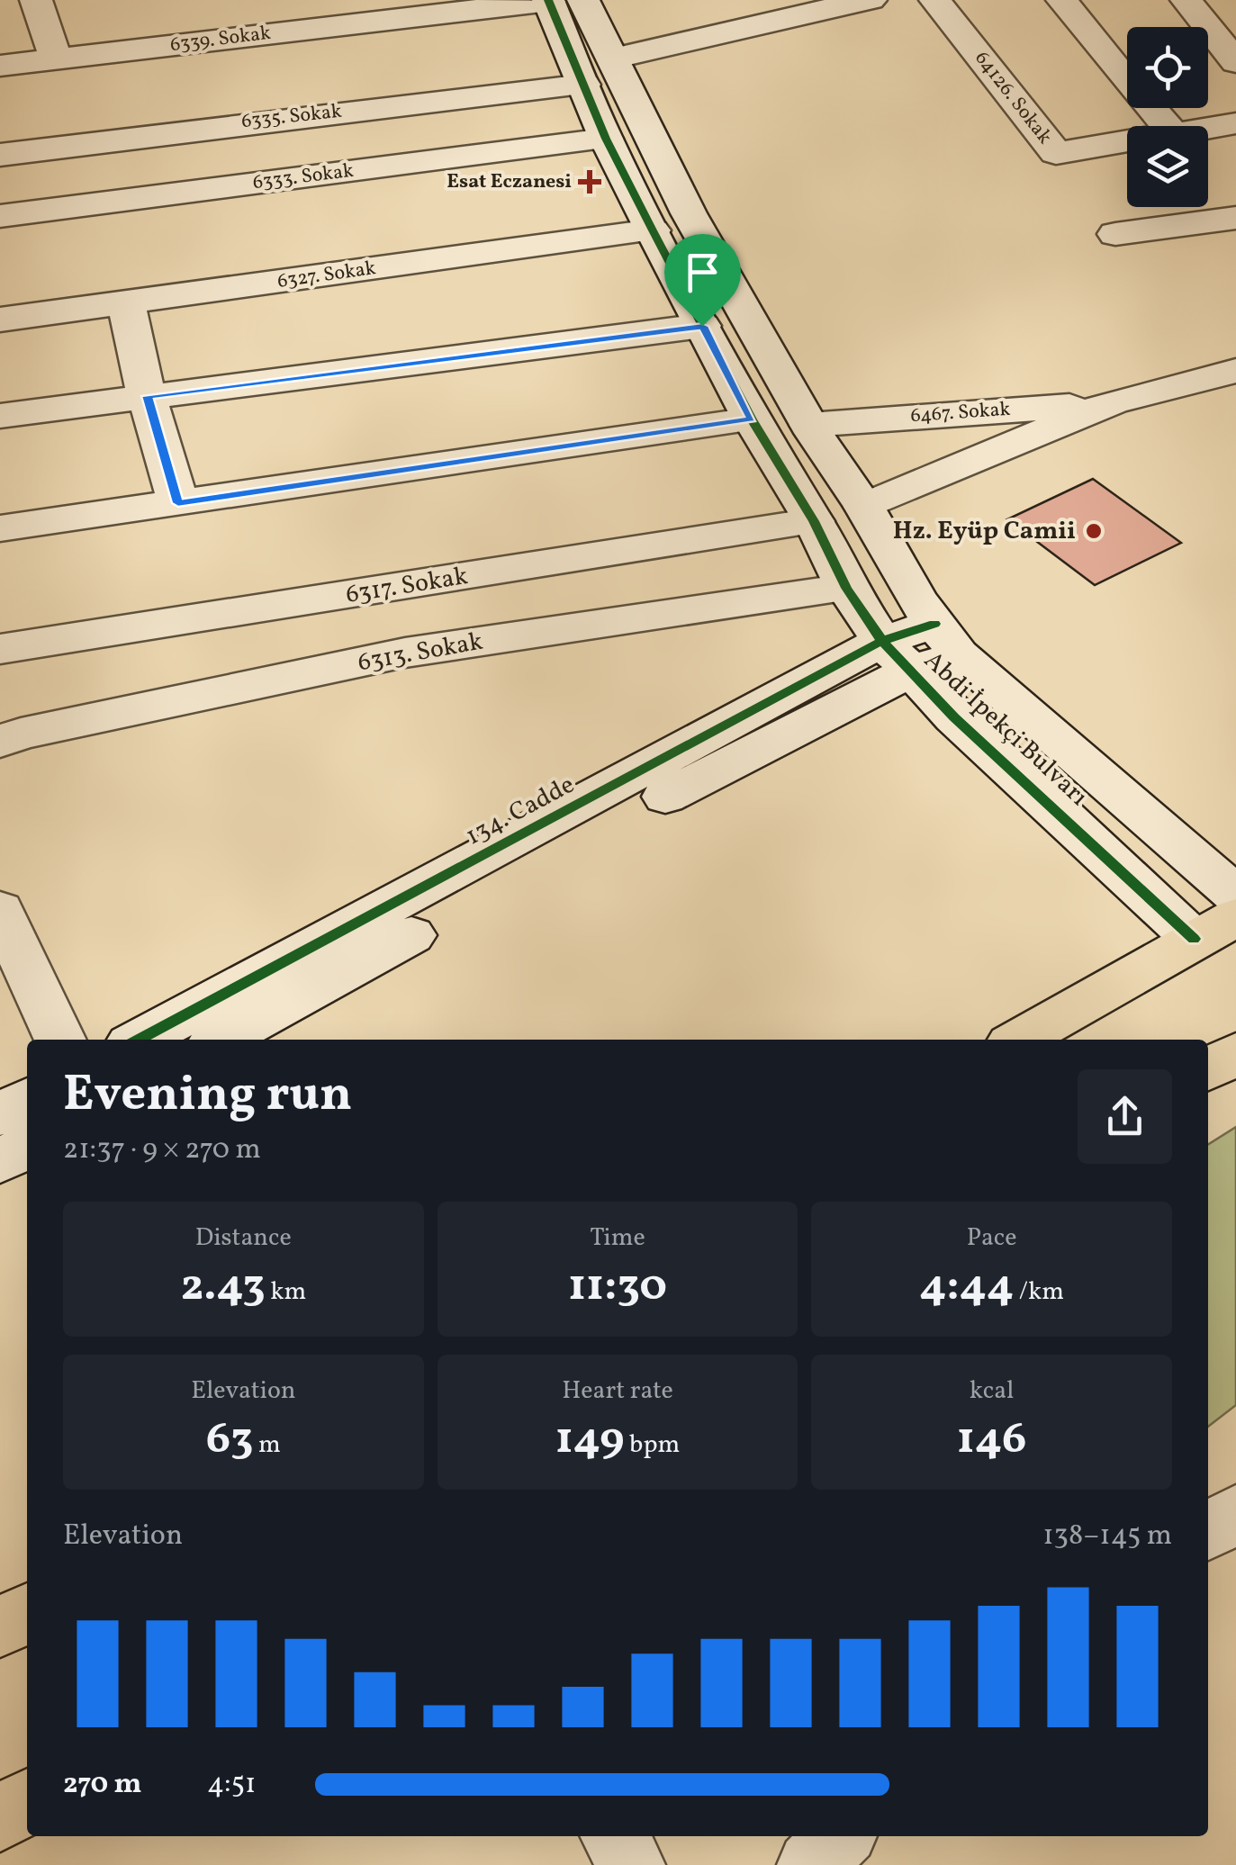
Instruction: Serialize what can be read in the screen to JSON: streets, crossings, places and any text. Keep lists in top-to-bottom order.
{
  "streets": {
    "street": [
      "6339. Sokak",
      "64126. Sokak",
      "6335. Sokak",
      "6333. Sokak",
      "6327. Sokak",
      "6467. Sokak",
      "6317. Sokak",
      "6313. Sokak",
      "Abdi İpekçi Bulvarı",
      "134. Cadde"
    ]
  },
  "crossings": [
    ["6339. Sokak", "Abdi İpekçi Bulvarı"],
    ["6335. Sokak", "Abdi İpekçi Bulvarı"],
    ["6333. Sokak", "Abdi İpekçi Bulvarı"],
    ["6327. Sokak", "Abdi İpekçi Bulvarı"],
    ["6467. Sokak", "Abdi İpekçi Bulvarı"],
    ["6317. Sokak", "Abdi İpekçi Bulvarı"],
    ["6313. Sokak", "Abdi İpekçi Bulvarı"],
    ["Abdi İpekçi Bulvarı", "134. Cadde"]
  ],
  "places": {
    "health": ["Esat Eczanesi"],
    "other": ["Hz. Eyüp Camii"]
  },
  "page": {
    "heading": ["Evening run", "21:37 · 9 × 270 m"],
    "stats": [
      ["Distance", "2.43 km"],
      ["Time", "11:30"],
      ["Pace", "4:44 /km"],
      ["Elevation", "63 m"],
      ["Heart rate", "149 bpm"],
      ["kcal", "146"]
    ],
    "chart": ["Elevation", "138–145 m"],
    "list": [
      {
        "name": "270 m",
        "note": "4:51"
      }
    ]
  }
}
